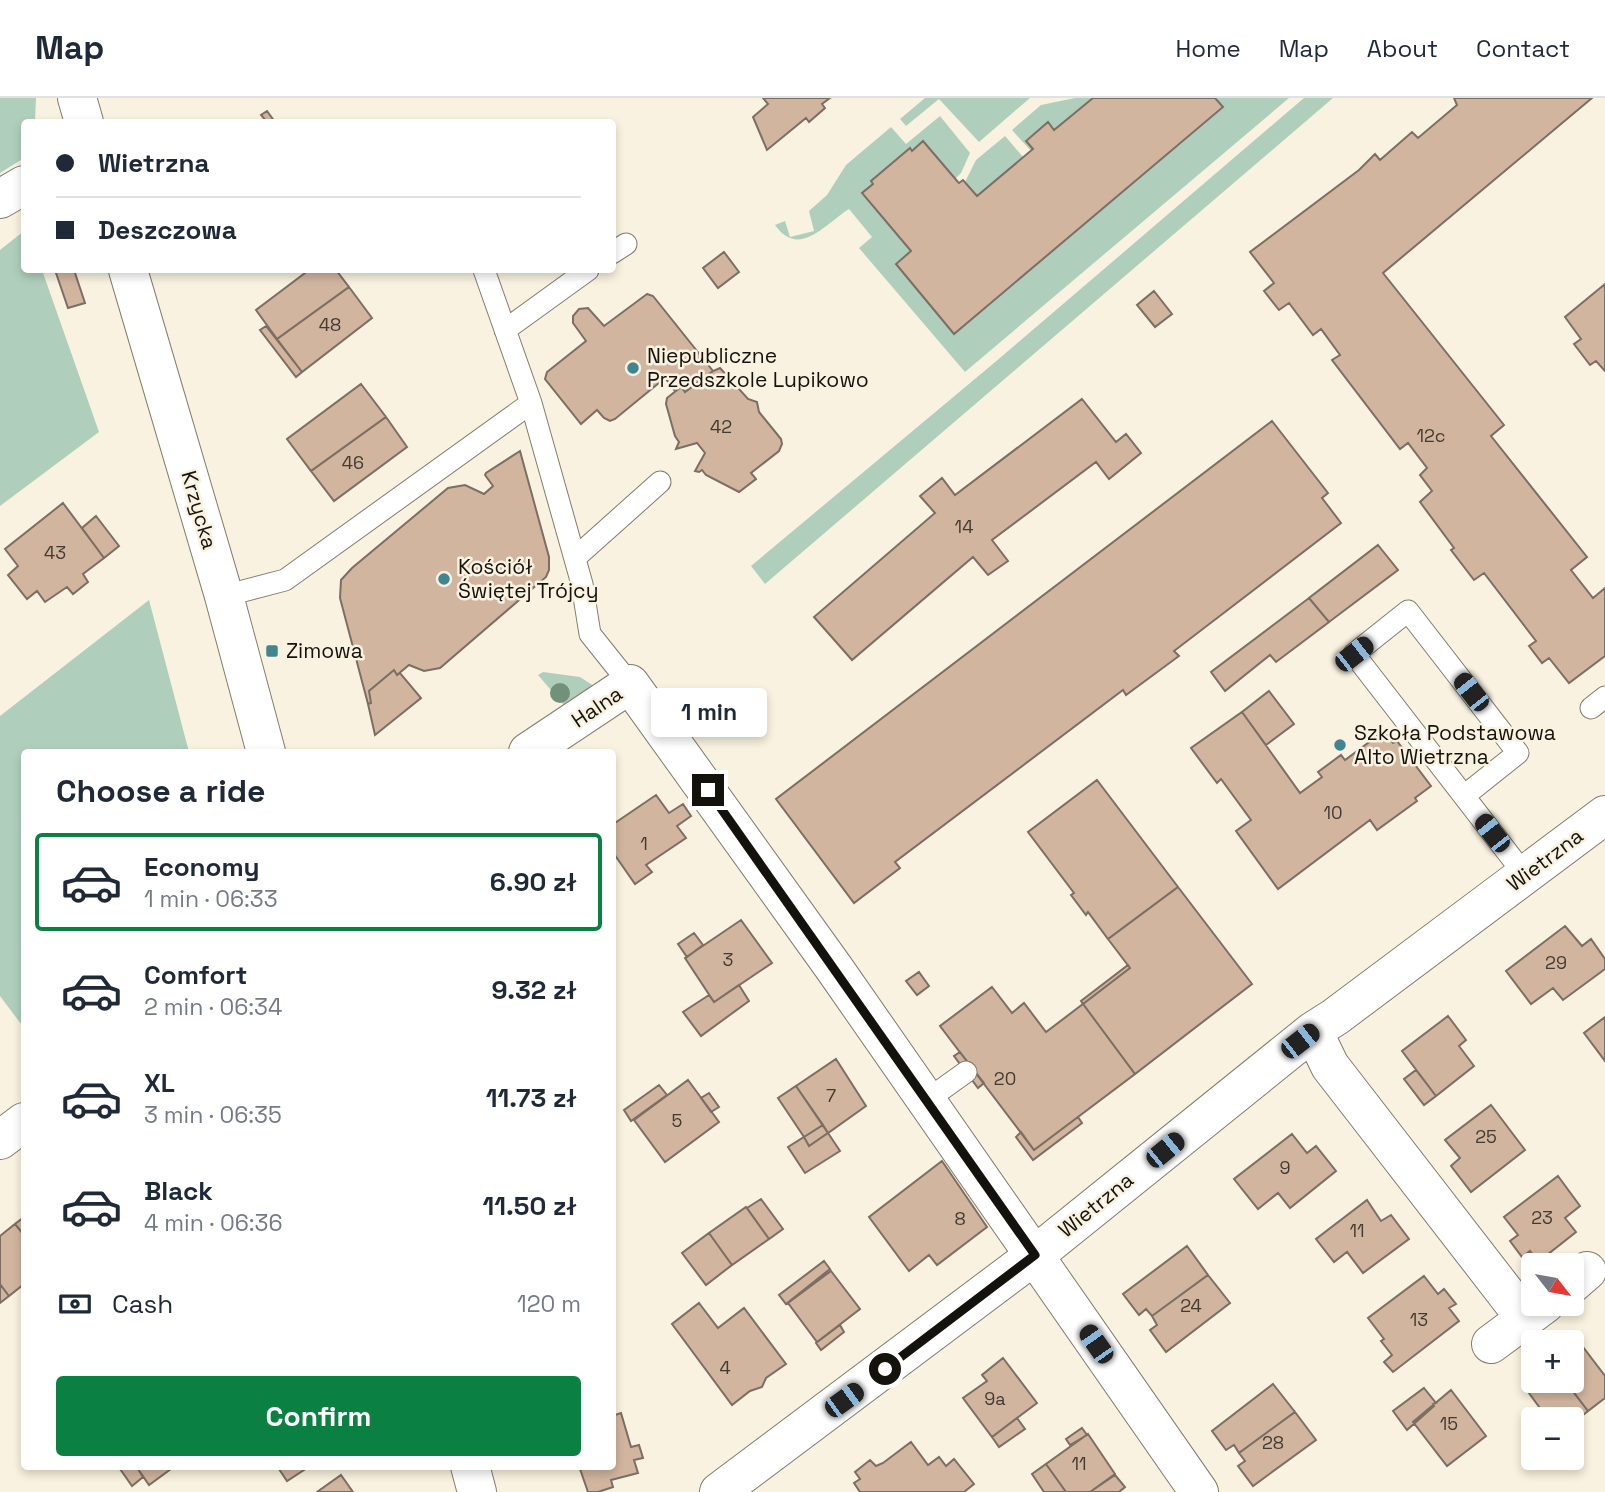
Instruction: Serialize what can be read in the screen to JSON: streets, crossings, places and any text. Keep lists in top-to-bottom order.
{
  "streets": {
    "street": ["Krzycka", "Halna", "Wietrzna"]
  },
  "places": {
    "other": ["Niepubliczne Przedszkole Lupikowo", "Kościół Świętej Trójcy", "Szkoła Podstawowa Alto Wietrzna"],
    "transit": ["Zimowa"]
  },
  "house_numbers": [
    "48",
    "42",
    "12c",
    "46",
    "14",
    "43",
    "10",
    "1",
    "3",
    "29",
    "20",
    "7",
    "5",
    "25",
    "9",
    "23",
    "8",
    "11",
    "24",
    "13",
    "4",
    "9a",
    "15",
    "28",
    "11"
  ],
  "north": "bottom right",
  "page": {
    "header": "Map",
    "nav": [
      "Home",
      "Map",
      "About",
      "Contact"
    ],
    "banner": ["Wietrzna", "Deszczowa"],
    "bubble": "1 min",
    "heading": "Choose a ride",
    "list": [
      {
        "name": "Economy",
        "note": "1 min · 06:33",
        "value": "6.90 zł"
      },
      {
        "name": "Comfort",
        "note": "2 min · 06:34",
        "value": "9.32 zł"
      },
      {
        "name": "XL",
        "note": "3 min · 06:35",
        "value": "11.73 zł"
      },
      {
        "name": "Black",
        "note": "4 min · 06:36",
        "value": "11.50 zł"
      }
    ],
    "map_buttons": ["+", "−"],
    "pay": ["Cash", "120 m"],
    "buttons": "Confirm"
  }
}
